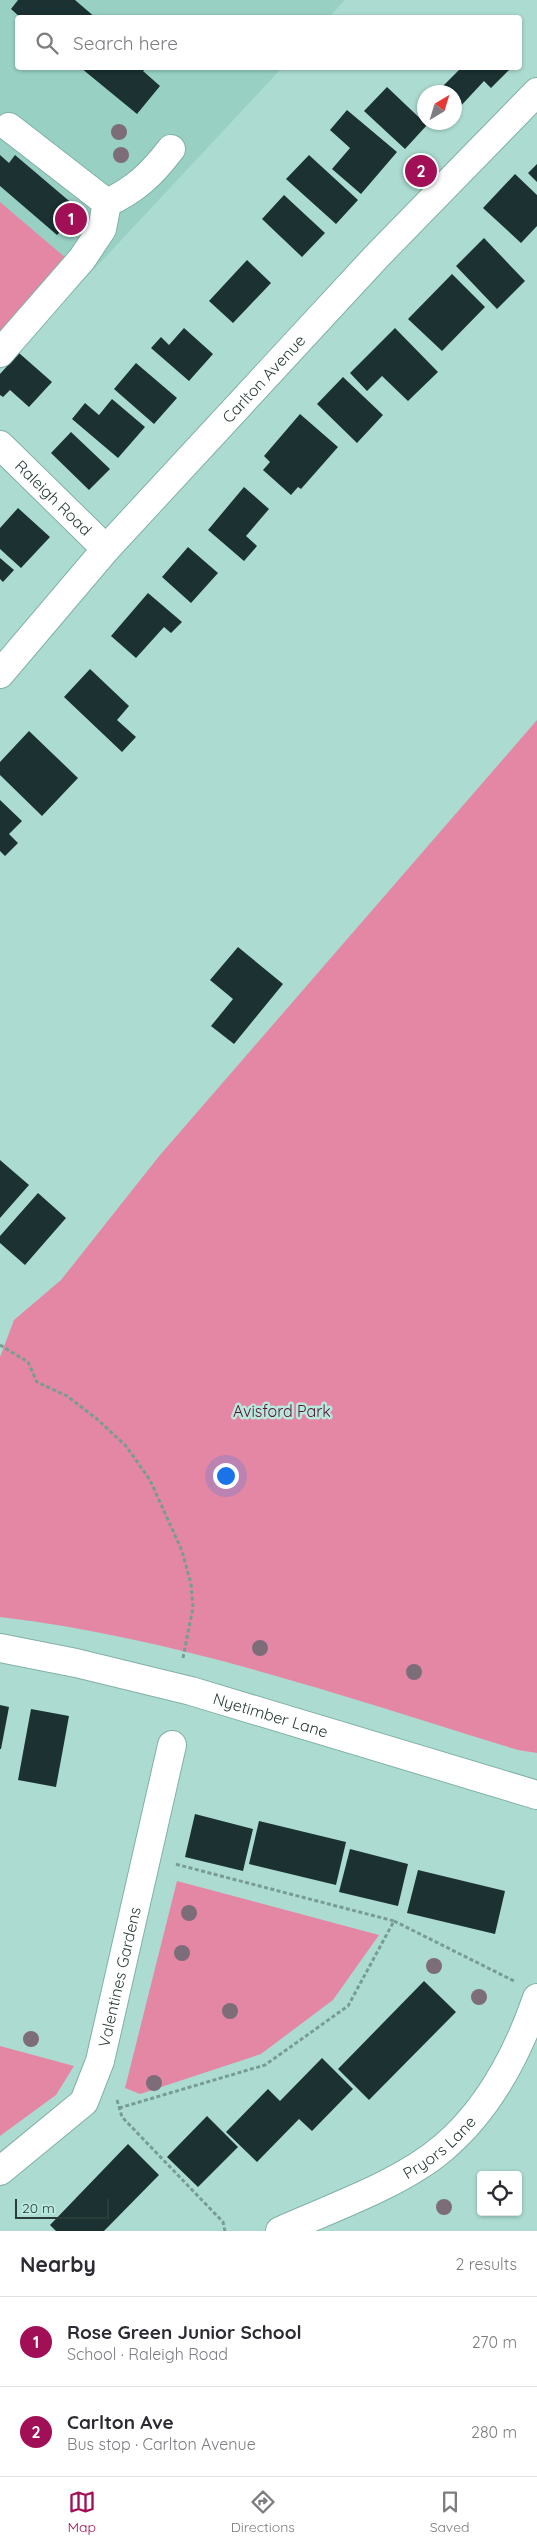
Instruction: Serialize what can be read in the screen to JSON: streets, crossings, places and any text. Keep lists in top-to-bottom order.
{
  "streets": {
    "street": [
      "Carlton Avenue",
      "Raleigh Road",
      "Nyetimber Lane",
      "Valentines Gardens",
      "Pryors Lane"
    ]
  },
  "crossings": [
    ["Carlton Avenue", "Raleigh Road"]
  ],
  "parks": ["Avisford Park"],
  "scale_bar": "20 m",
  "north": "top right",
  "page": {
    "search": "Search here",
    "pins": ["2", "1"],
    "scale": "20 m",
    "heading": ["Nearby", "2 results"],
    "list": [
      {
        "mark": "1",
        "name": "Rose Green Junior School",
        "note": "School · Raleigh Road",
        "value": "270 m"
      },
      {
        "mark": "2",
        "name": "Carlton Ave",
        "note": "Bus stop · Carlton Avenue",
        "value": "280 m"
      }
    ],
    "nav": ["Map", "Directions", "Saved"]
  }
}
